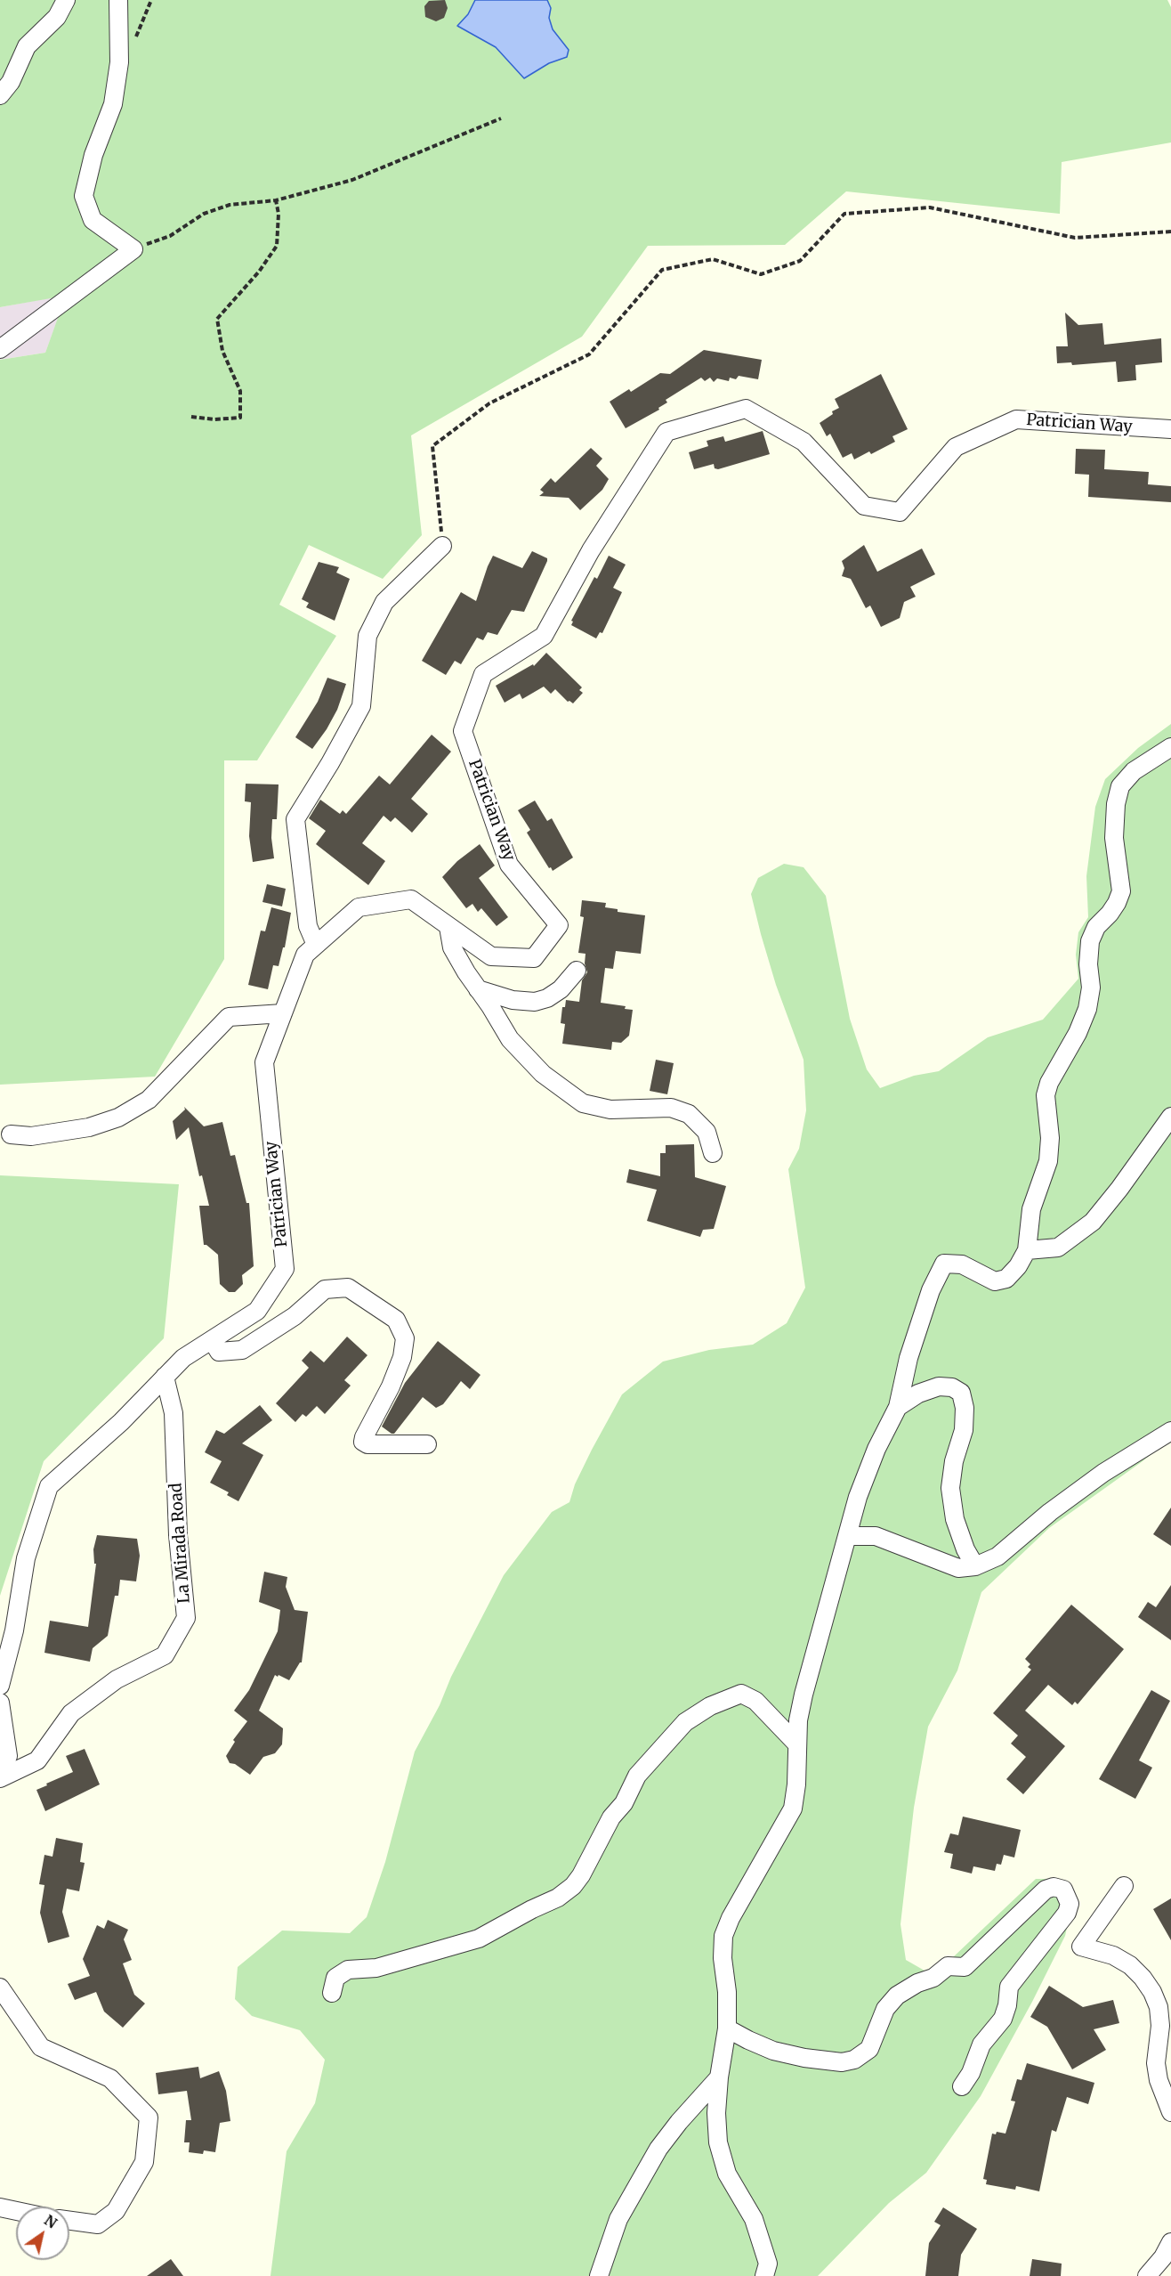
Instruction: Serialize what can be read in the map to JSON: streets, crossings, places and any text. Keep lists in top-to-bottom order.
{
  "streets": {
    "street": ["Patrician Way", "La Mirada Road"]
  },
  "crossings": [
    ["Patrician Way", "La Mirada Road"]
  ],
  "north": "top right"
}
